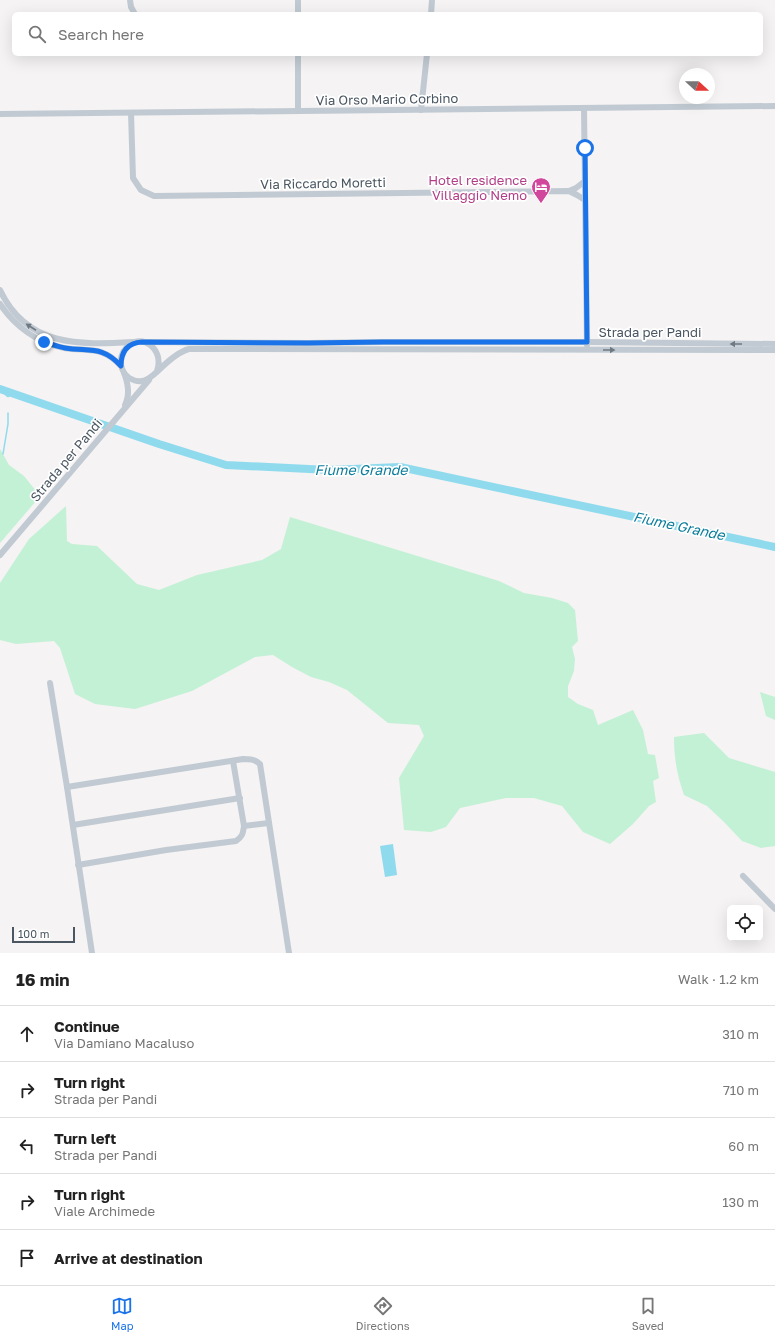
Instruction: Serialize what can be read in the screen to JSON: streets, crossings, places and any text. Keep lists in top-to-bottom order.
{
  "streets": {
    "street": ["Via Orso Mario Corbino", "Via Riccardo Moretti", "Strada per Pandi"]
  },
  "crossings": [
    ["Via Orso Mario Corbino", "Via Riccardo Moretti"]
  ],
  "water": ["Fiume Grande"],
  "places": {
    "hotel": ["Hotel residence Villaggio Nemo"]
  },
  "scale_bar": "100 m",
  "north": "right",
  "page": {
    "search": "Search here",
    "scale": "100 m",
    "heading": ["16 min", "Walk · 1.2 km"],
    "list": [
      ["Continue", "Via Damiano Macaluso", "310 m"],
      ["Turn right", "Strada per Pandi", "710 m"],
      ["Turn left", "Strada per Pandi", "60 m"],
      ["Turn right", "Viale Archimede", "130 m"],
      "Arrive at destination"
    ],
    "nav": ["Map", "Directions", "Saved"]
  }
}
